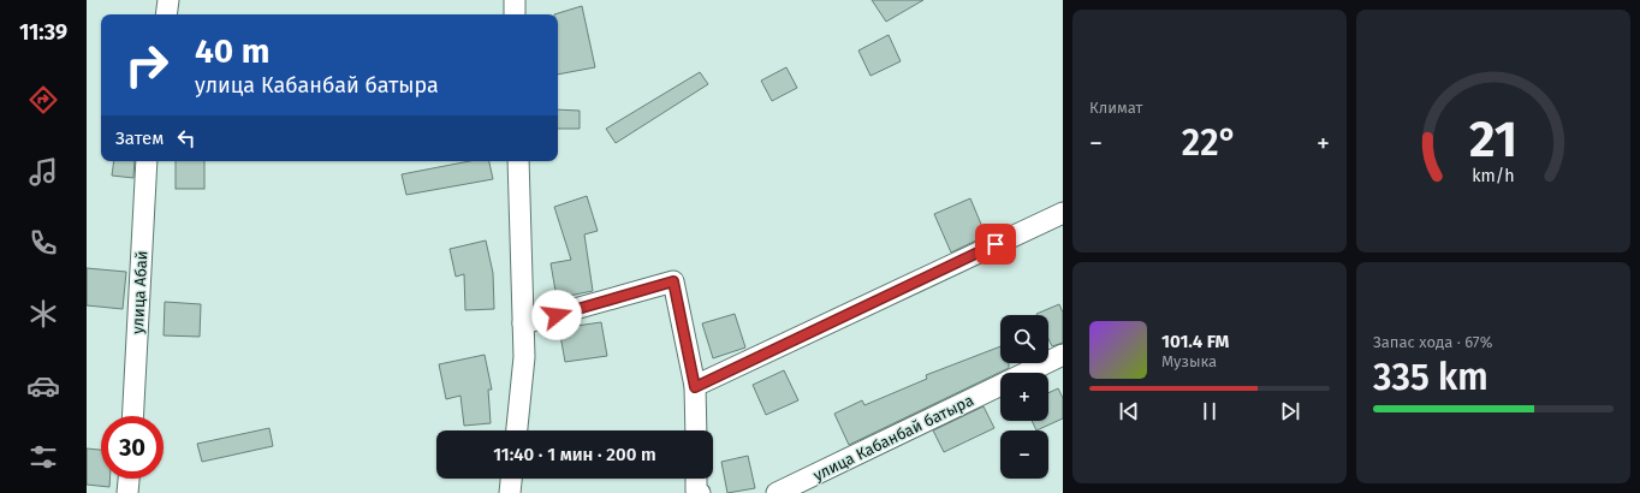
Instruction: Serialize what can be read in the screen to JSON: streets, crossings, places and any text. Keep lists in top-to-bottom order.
{
  "streets": {
    "street": ["улица Абай", "улица Кабанбай батыра"]
  },
  "page": {
    "tabs": "11:39",
    "tile": [
      "Климат",
      ["Запас хода · 67%", "335 km"]
    ],
    "turn": ["40 m", "улица Кабанбай батыра"],
    "then": "Затем",
    "heat": ["−", "22°", "+"],
    "map_buttons": ["+", "−"],
    "song": ["101.4 FM", "Музыка"],
    "limit": "30",
    "trip": "11:40 · 1 мин · 200 m",
    "gauge": ["21", "km/h"]
  }
}
